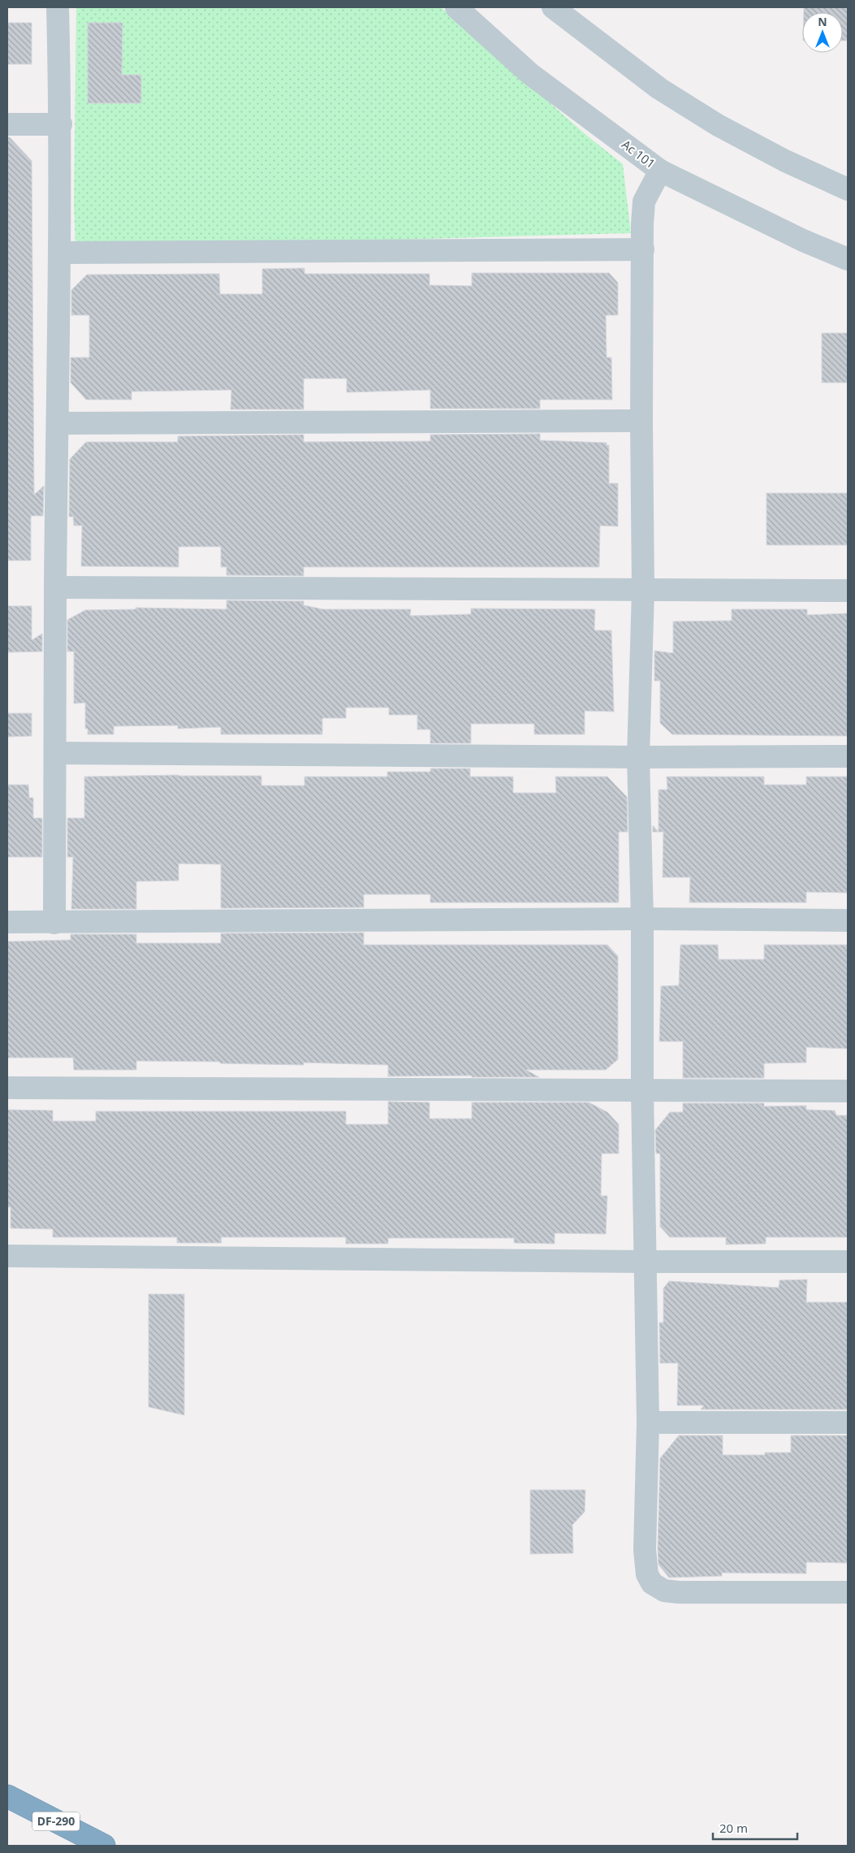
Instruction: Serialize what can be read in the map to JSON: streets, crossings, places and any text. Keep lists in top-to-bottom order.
{
  "streets": {
    "highway": ["DF-290"],
    "street": ["Ac 101"]
  },
  "scale_bar": "20 m",
  "north": "top"
}
